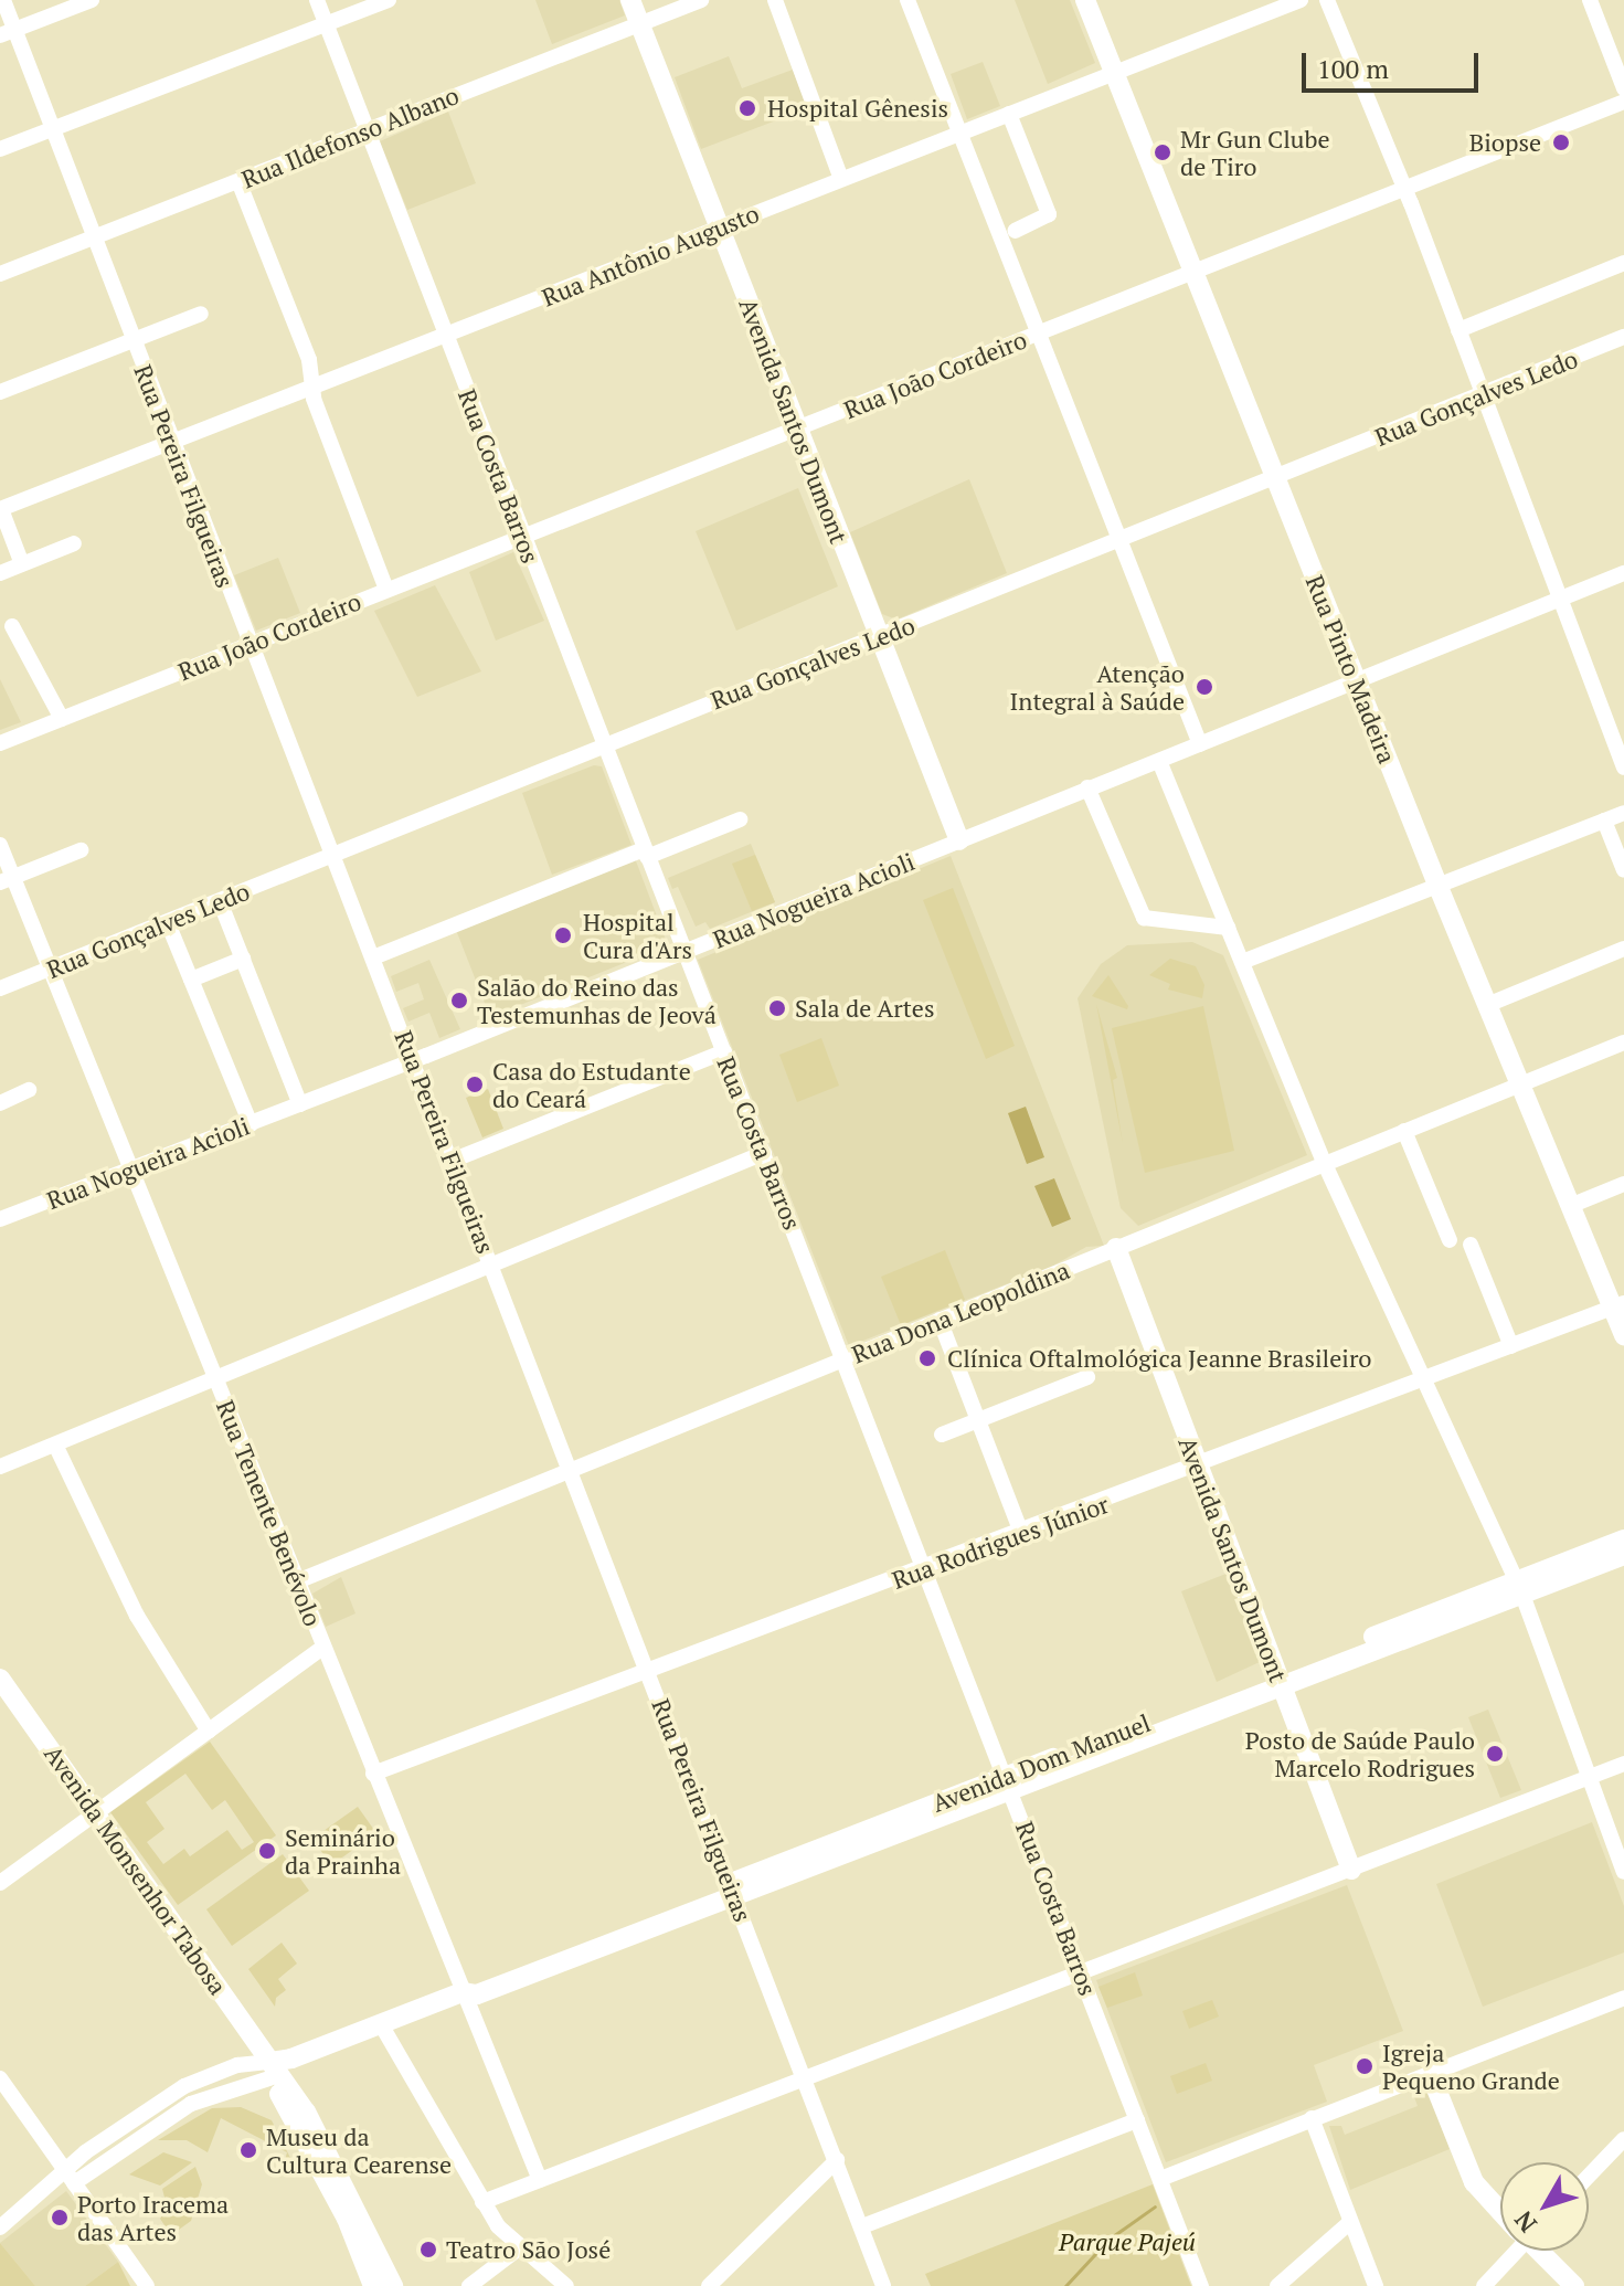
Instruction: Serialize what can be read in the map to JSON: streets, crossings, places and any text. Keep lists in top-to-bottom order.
{
  "streets": {
    "main road": [
      "Avenida Santos Dumont",
      "Rua Pinto Madeira",
      "Avenida Dom Manuel",
      "Avenida Monsenhor Tabosa"
    ],
    "street": [
      "Rua Ildefonso Albano",
      "Rua Antônio Augusto",
      "Rua João Cordeiro",
      "Rua Gonçalves Ledo",
      "Rua Pereira Filgueiras",
      "Rua Costa Barros",
      "Rua Nogueira Acioli",
      "Rua Dona Leopoldina",
      "Rua Tenente Benévolo",
      "Rua Rodrigues Júnior"
    ]
  },
  "crossings": [
    ["Rua Ildefonso Albano", "Avenida Santos Dumont"],
    ["Rua Ildefonso Albano", "Rua Pereira Filgueiras"],
    ["Rua Ildefonso Albano", "Rua Costa Barros"],
    ["Rua Antônio Augusto", "Avenida Santos Dumont"],
    ["Rua Antônio Augusto", "Rua Pereira Filgueiras"],
    ["Rua Antônio Augusto", "Rua Costa Barros"],
    ["Rua Antônio Augusto", "Rua Pinto Madeira"],
    ["Rua João Cordeiro", "Avenida Santos Dumont"],
    ["Rua João Cordeiro", "Rua Pereira Filgueiras"],
    ["Rua João Cordeiro", "Rua Costa Barros"],
    ["Rua João Cordeiro", "Rua Pinto Madeira"],
    ["Rua Gonçalves Ledo", "Avenida Santos Dumont"],
    ["Rua Gonçalves Ledo", "Rua Pereira Filgueiras"],
    ["Rua Gonçalves Ledo", "Rua Costa Barros"],
    ["Rua Gonçalves Ledo", "Rua Pinto Madeira"],
    ["Rua Gonçalves Ledo", "Rua Tenente Benévolo"],
    ["Avenida Santos Dumont", "Rua Nogueira Acioli"],
    ["Avenida Santos Dumont", "Rua Dona Leopoldina"],
    ["Avenida Santos Dumont", "Rua Rodrigues Júnior"],
    ["Avenida Santos Dumont", "Avenida Dom Manuel"],
    ["Rua Pereira Filgueiras", "Rua Nogueira Acioli"],
    ["Rua Pereira Filgueiras", "Rua Dona Leopoldina"],
    ["Rua Pereira Filgueiras", "Rua Rodrigues Júnior"],
    ["Rua Pereira Filgueiras", "Avenida Dom Manuel"],
    ["Rua Costa Barros", "Rua Nogueira Acioli"],
    ["Rua Costa Barros", "Rua Dona Leopoldina"],
    ["Rua Costa Barros", "Rua Rodrigues Júnior"],
    ["Rua Costa Barros", "Avenida Dom Manuel"],
    ["Rua Pinto Madeira", "Rua Nogueira Acioli"],
    ["Rua Pinto Madeira", "Rua Dona Leopoldina"],
    ["Rua Pinto Madeira", "Rua Rodrigues Júnior"],
    ["Rua Nogueira Acioli", "Rua Tenente Benévolo"],
    ["Rua Dona Leopoldina", "Rua Tenente Benévolo"],
    ["Rua Tenente Benévolo", "Rua Rodrigues Júnior"],
    ["Rua Tenente Benévolo", "Avenida Dom Manuel"],
    ["Avenida Dom Manuel", "Avenida Monsenhor Tabosa"]
  ],
  "parks": ["Parque Pajeú"],
  "places": [
    "Hospital Gênesis",
    "Biopse",
    "Mr Gun Clube de Tiro",
    "Atenção Integral à Saúde",
    "Hospital Cura d'Ars",
    "Salão do Reino das Testemunhas de Jeová",
    "Sala de Artes",
    "Casa do Estudante do Ceará",
    "Clínica Oftalmológica Jeanne Brasileiro",
    "Posto de Saúde Paulo Marcelo Rodrigues",
    "Seminário da Prainha",
    "Igreja Pequeno Grande",
    "Museu da Cultura Cearense",
    "Porto Iracema das Artes",
    "Teatro São José"
  ],
  "scale_bar": "100 m",
  "north": "bottom left"
}
